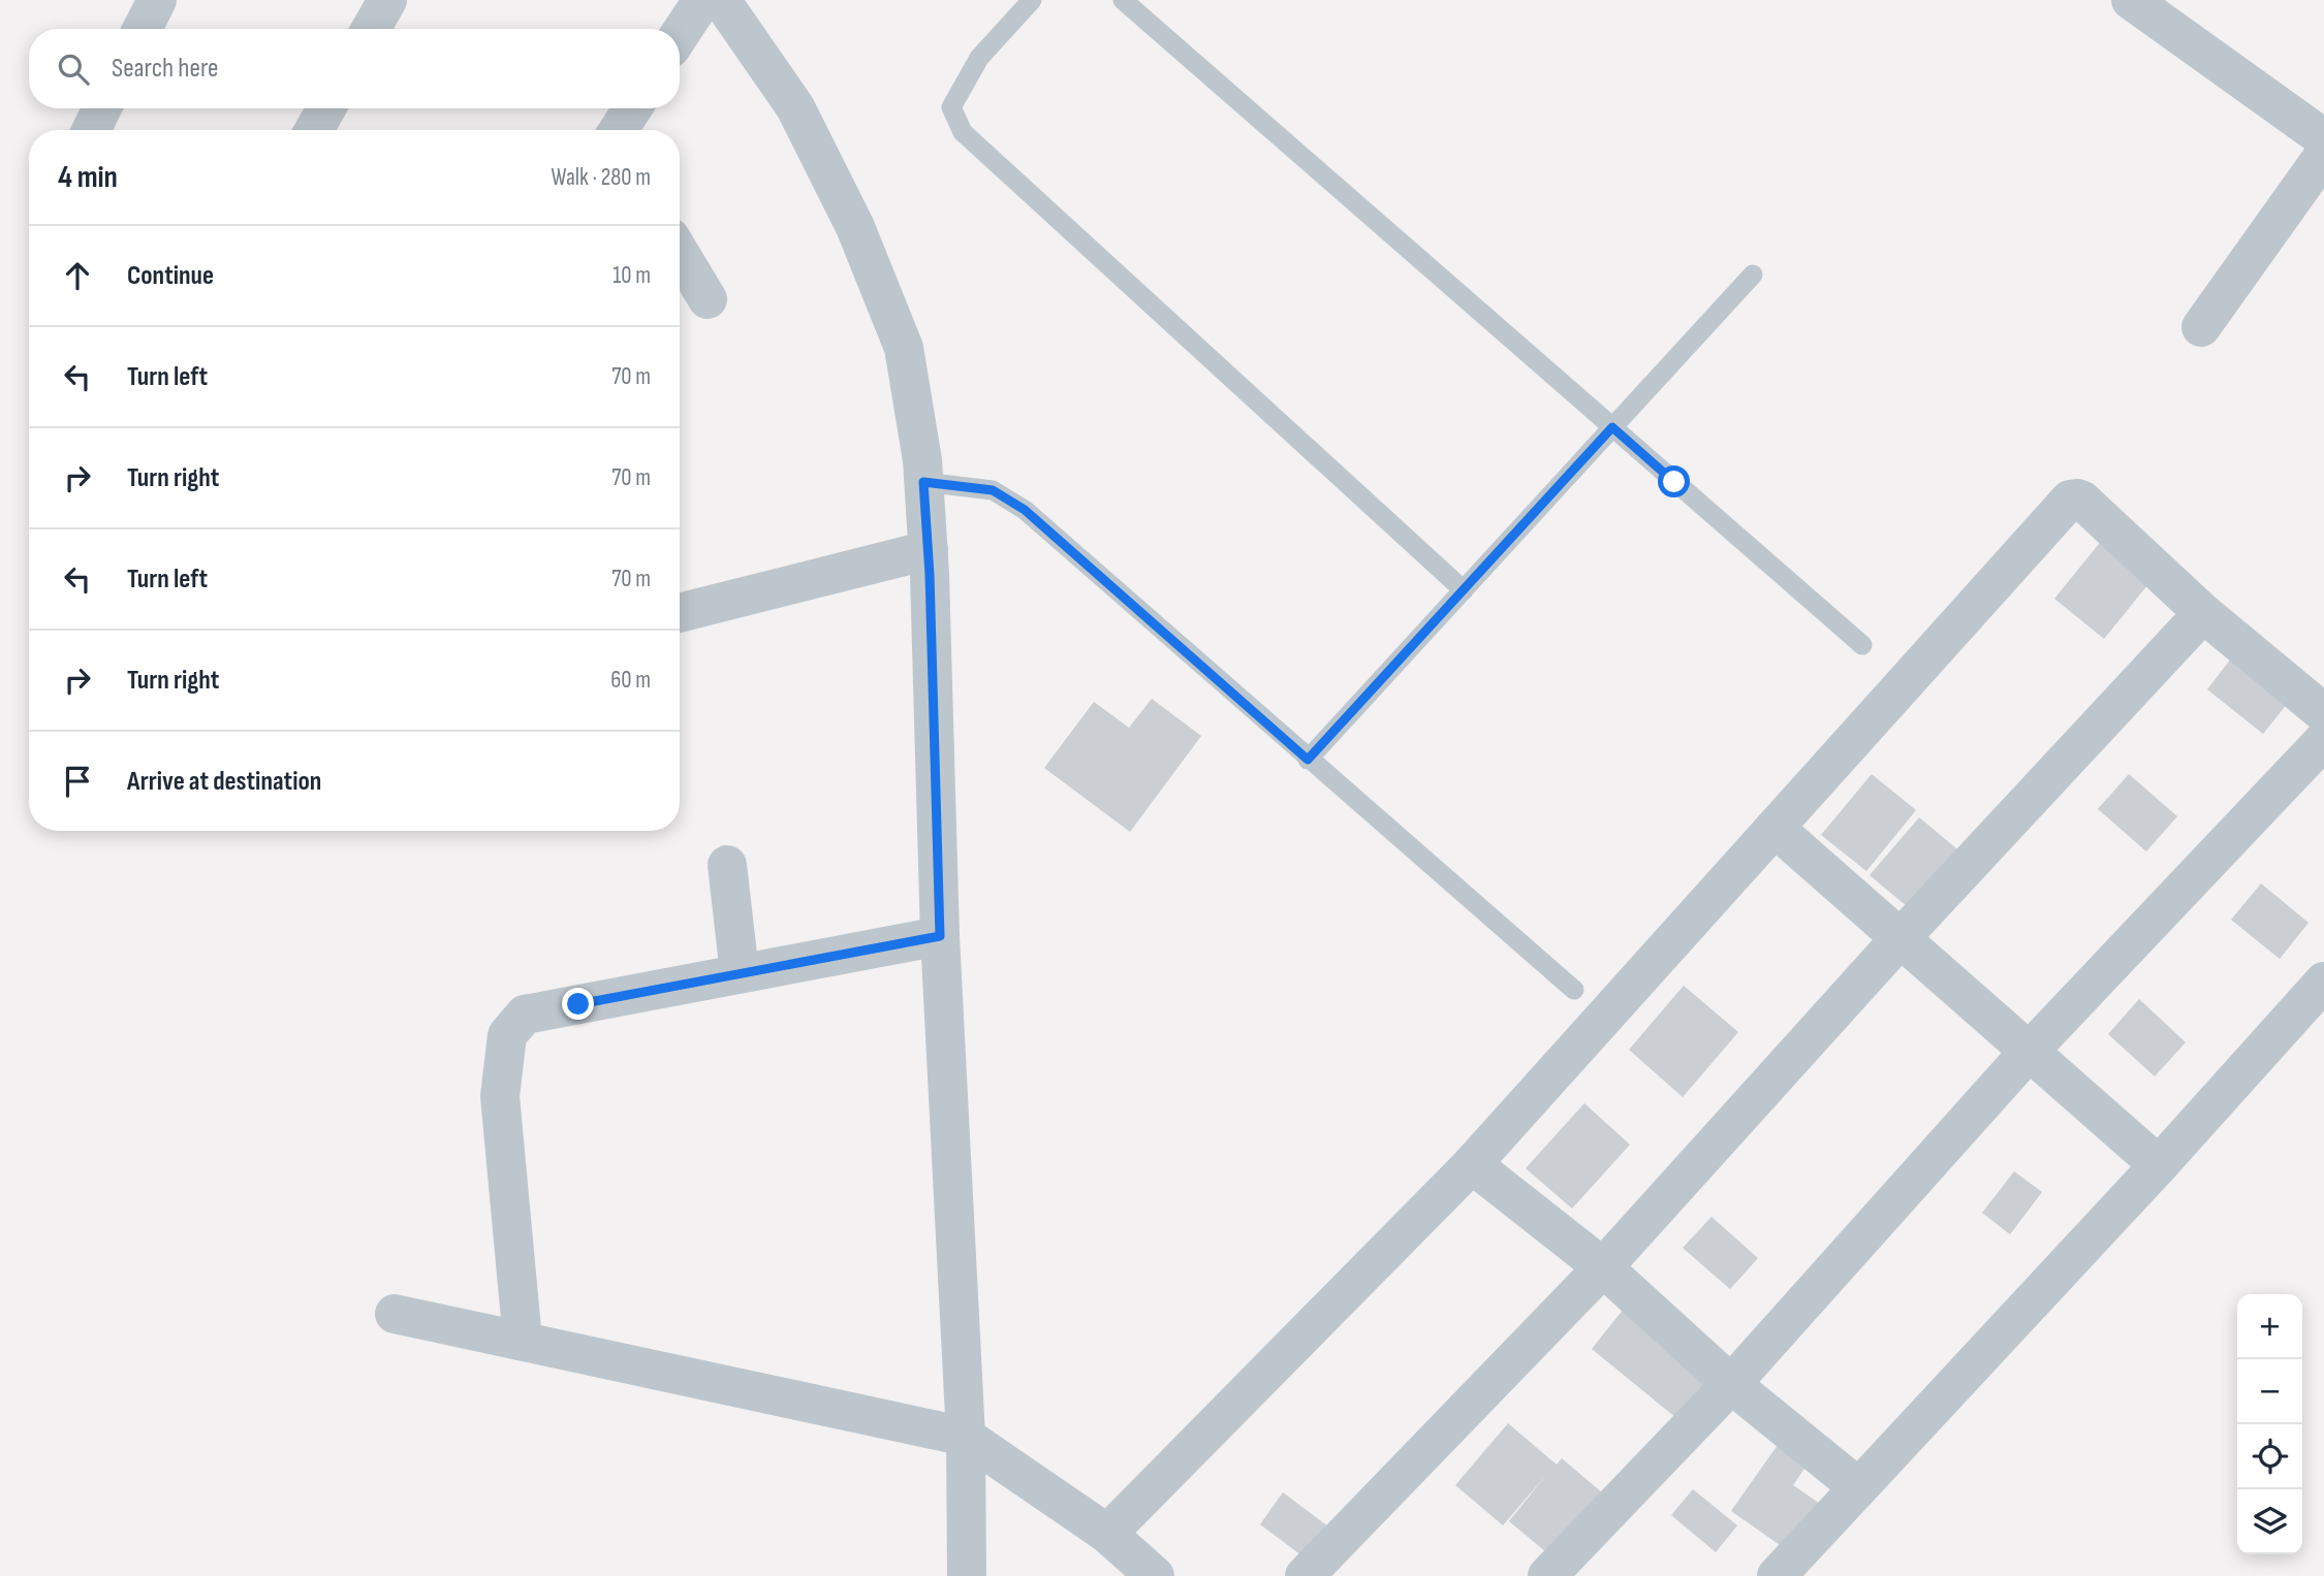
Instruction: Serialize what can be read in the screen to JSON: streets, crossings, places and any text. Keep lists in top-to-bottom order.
{
  "page": {
    "search": "Search here",
    "heading": ["4 min", "Walk · 280 m"],
    "list": [
      ["Continue", "10 m"],
      ["Turn left", "70 m"],
      ["Turn right", "70 m"],
      ["Turn left", "70 m"],
      ["Turn right", "60 m"],
      "Arrive at destination"
    ],
    "map_buttons": ["+", "−"]
  }
}
